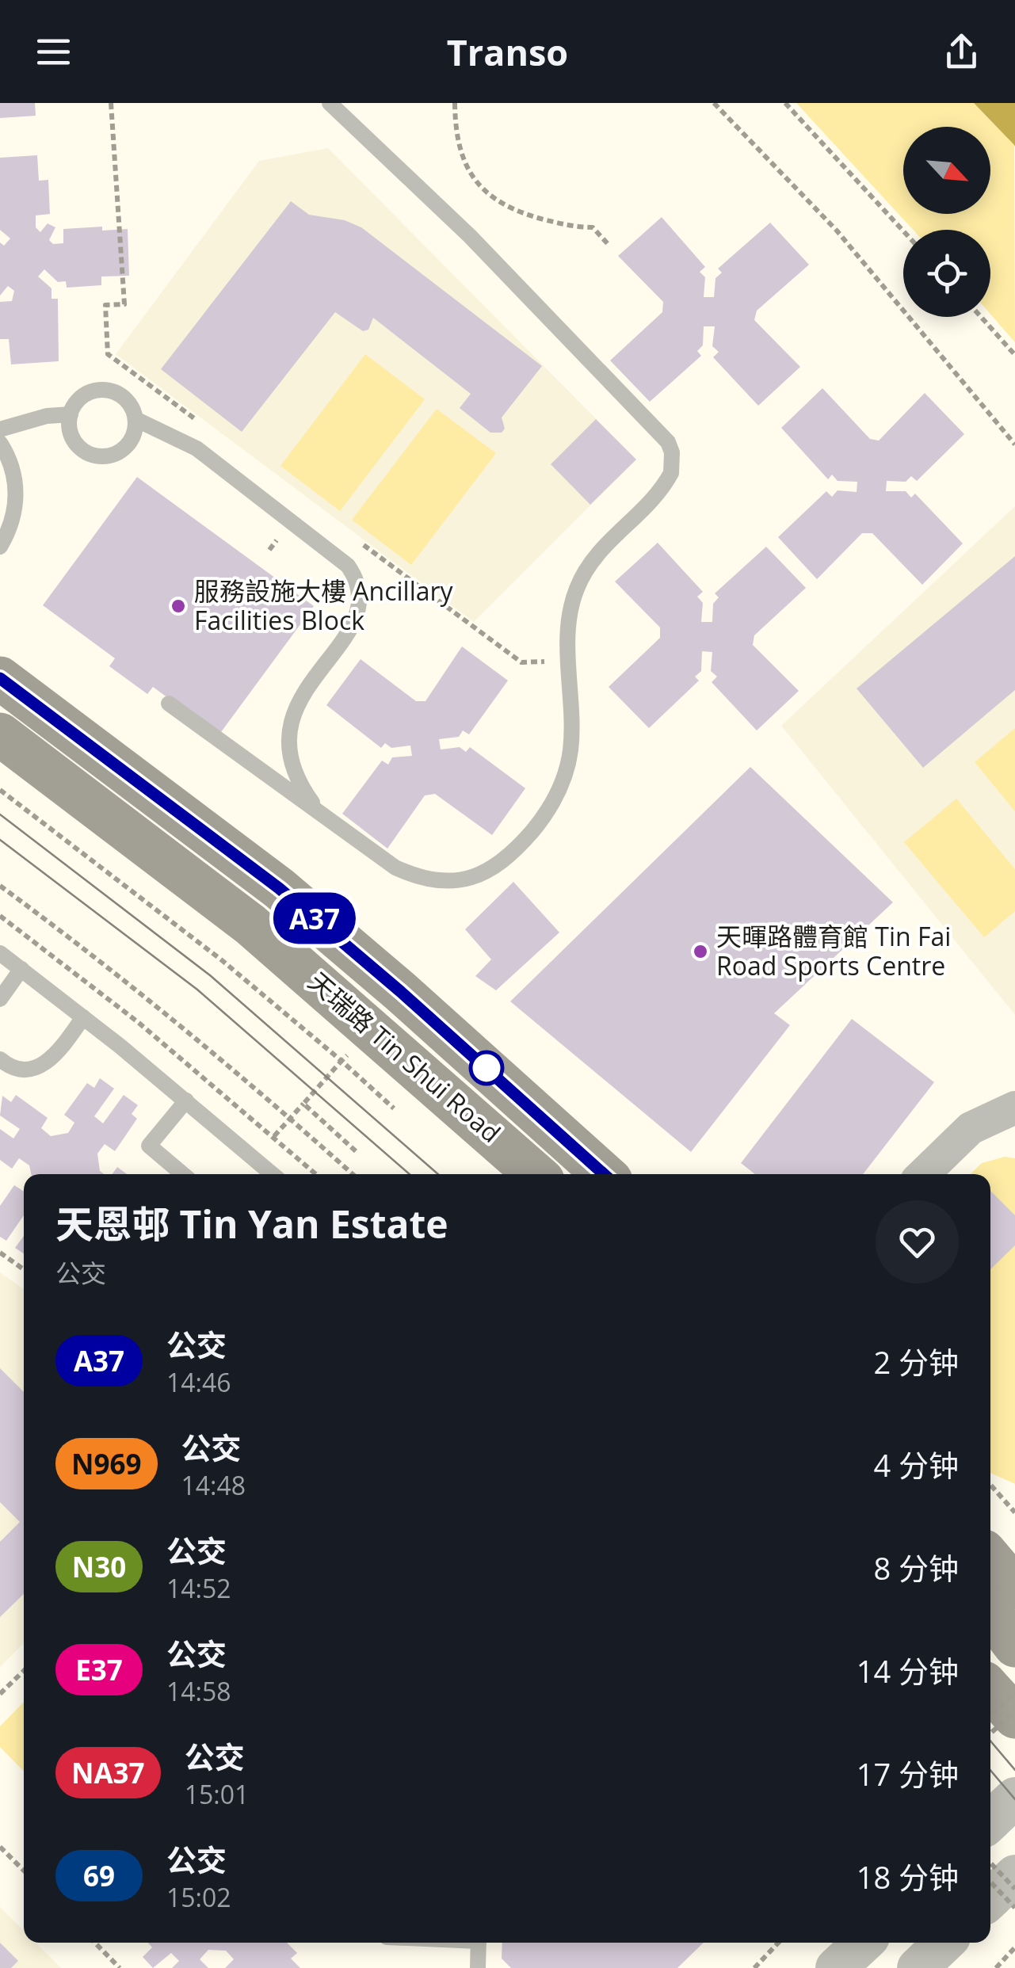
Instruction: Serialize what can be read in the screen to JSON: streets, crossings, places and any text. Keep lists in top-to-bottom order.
{
  "streets": {
    "main road": ["天瑞路 Tin Shui Road"]
  },
  "places": ["服務設施大樓 Ancillary Facilities Block", "天暉路體育館 Tin Fai Road Sports Centre"],
  "lines": ["bus line A37"],
  "north": "bottom right",
  "page": {
    "header": "Transo",
    "on_map": "A37",
    "heading": ["天恩邨 Tin Yan Estate", "公交"],
    "list": [
      {
        "mark": "A37",
        "name": "公交",
        "note": "14:46",
        "value": "2 分钟"
      },
      {
        "mark": "N969",
        "name": "公交",
        "note": "14:48",
        "value": "4 分钟"
      },
      {
        "mark": "N30",
        "name": "公交",
        "note": "14:52",
        "value": "8 分钟"
      },
      {
        "mark": "E37",
        "name": "公交",
        "note": "14:58",
        "value": "14 分钟"
      },
      {
        "mark": "NA37",
        "name": "公交",
        "note": "15:01",
        "value": "17 分钟"
      },
      {
        "mark": "69",
        "name": "公交",
        "note": "15:02",
        "value": "18 分钟"
      }
    ]
  }
}
